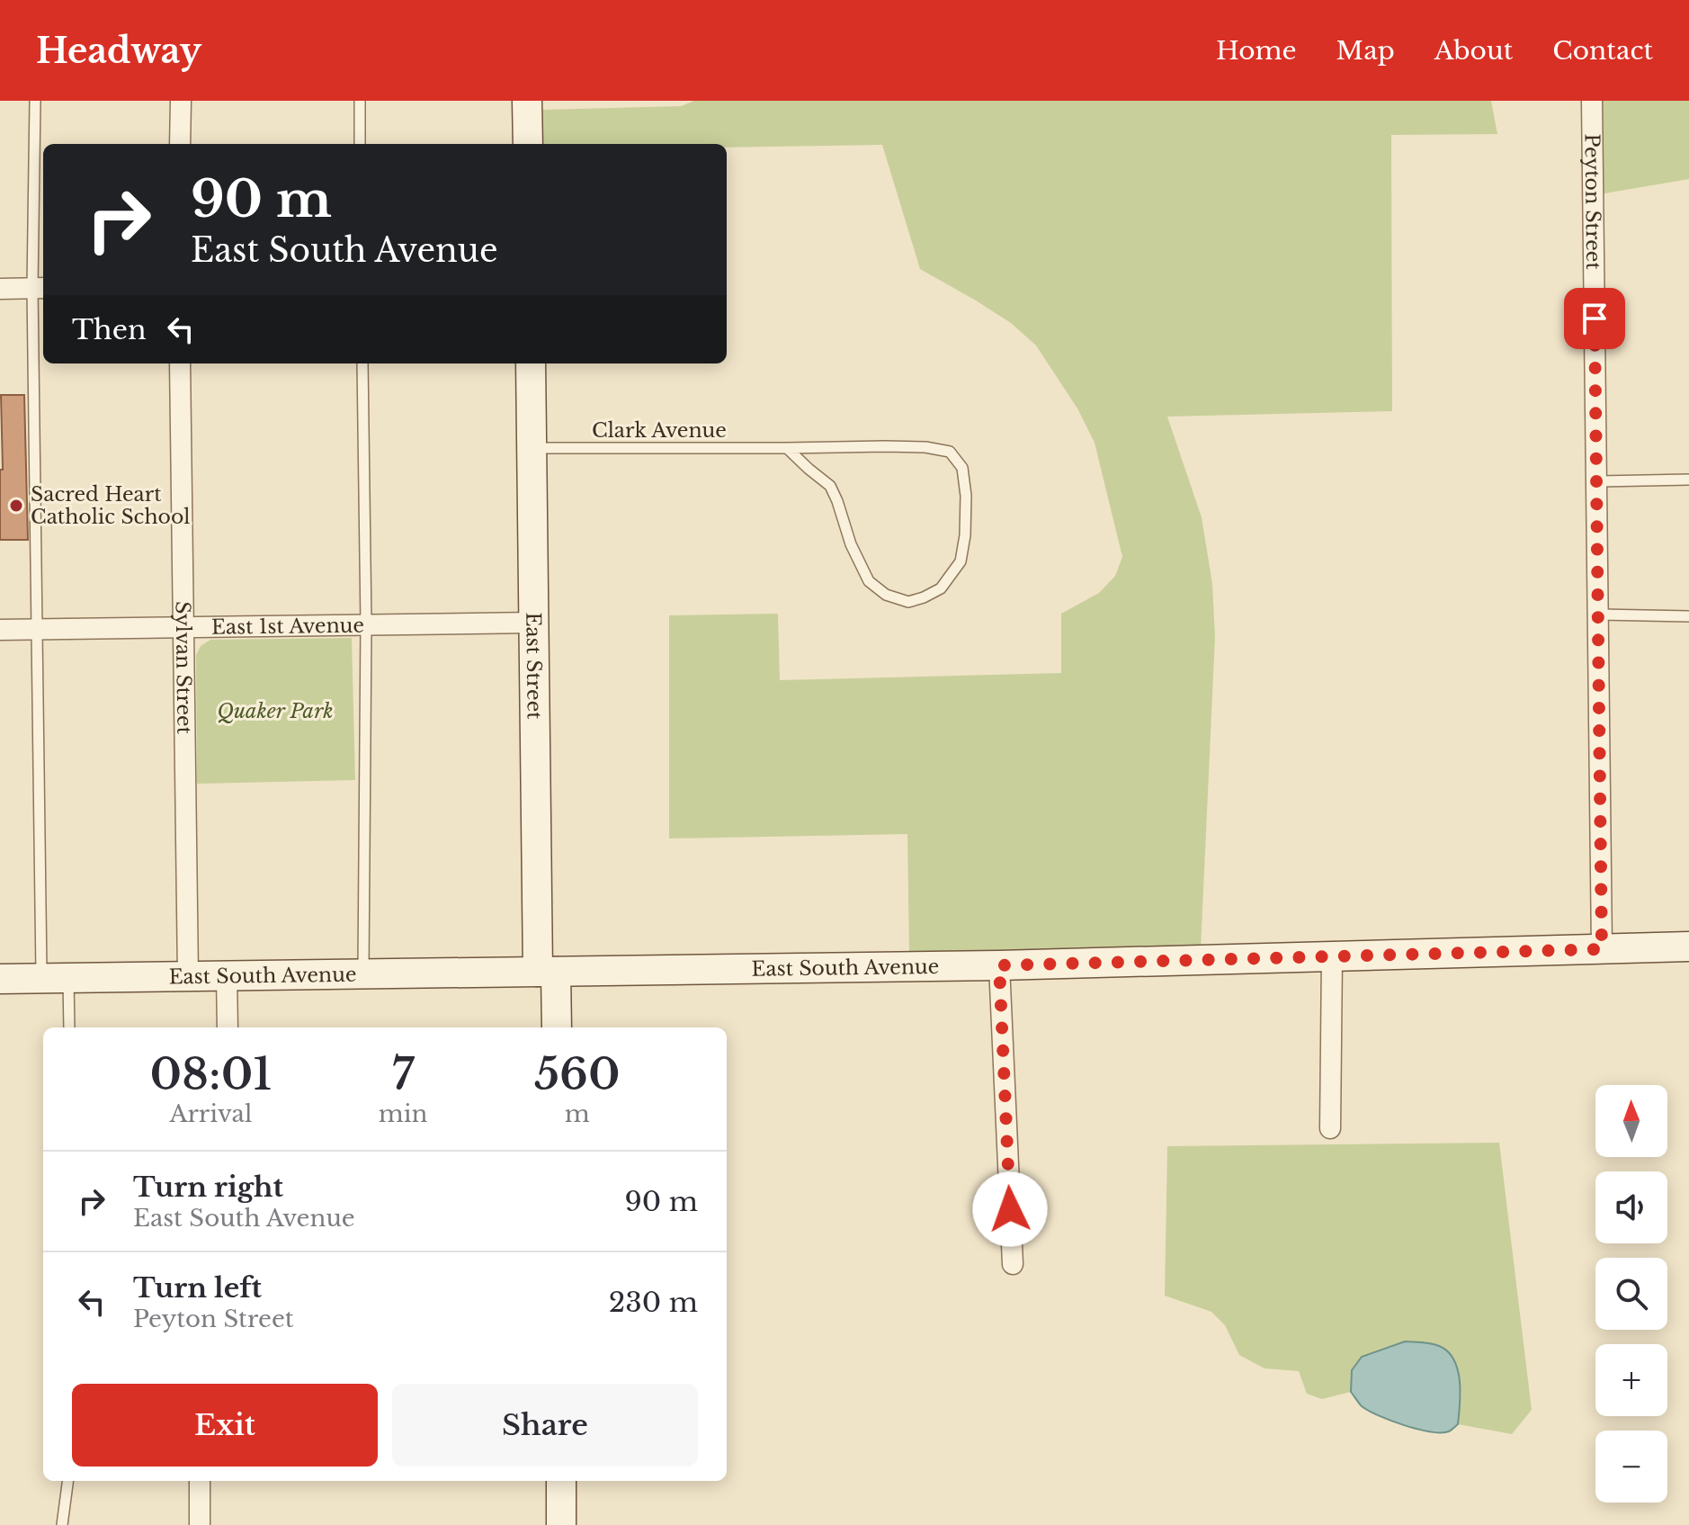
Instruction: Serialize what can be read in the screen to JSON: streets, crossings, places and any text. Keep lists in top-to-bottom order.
{
  "streets": {
    "street": [
      "Peyton Street",
      "East 1st Avenue",
      "East Street",
      "Sylvan Street",
      "East South Avenue"
    ],
    "lane": ["Clark Avenue"]
  },
  "crossings": [
    ["Peyton Street", "East South Avenue"],
    ["Clark Avenue", "East Street"],
    ["East 1st Avenue", "East Street"],
    ["East 1st Avenue", "Sylvan Street"],
    ["East Street", "East South Avenue"],
    ["Sylvan Street", "East South Avenue"]
  ],
  "parks": ["Quaker Park"],
  "places": ["Sacred Heart Catholic School"],
  "north": "top",
  "page": {
    "header": "Headway",
    "nav": [
      "Home",
      "Map",
      "About",
      "Contact"
    ],
    "turn": ["90 m", "East South Avenue"],
    "then": "Then",
    "eta": [
      "08:01",
      "Arrival",
      "7",
      "min",
      "560",
      "m"
    ],
    "map_buttons": ["+", "−"],
    "list": [
      {
        "name": "Turn right",
        "note": "East South Avenue",
        "value": "90 m"
      },
      {
        "name": "Turn left",
        "note": "Peyton Street",
        "value": "230 m"
      }
    ],
    "buttons": ["Exit", "Share"]
  }
}
